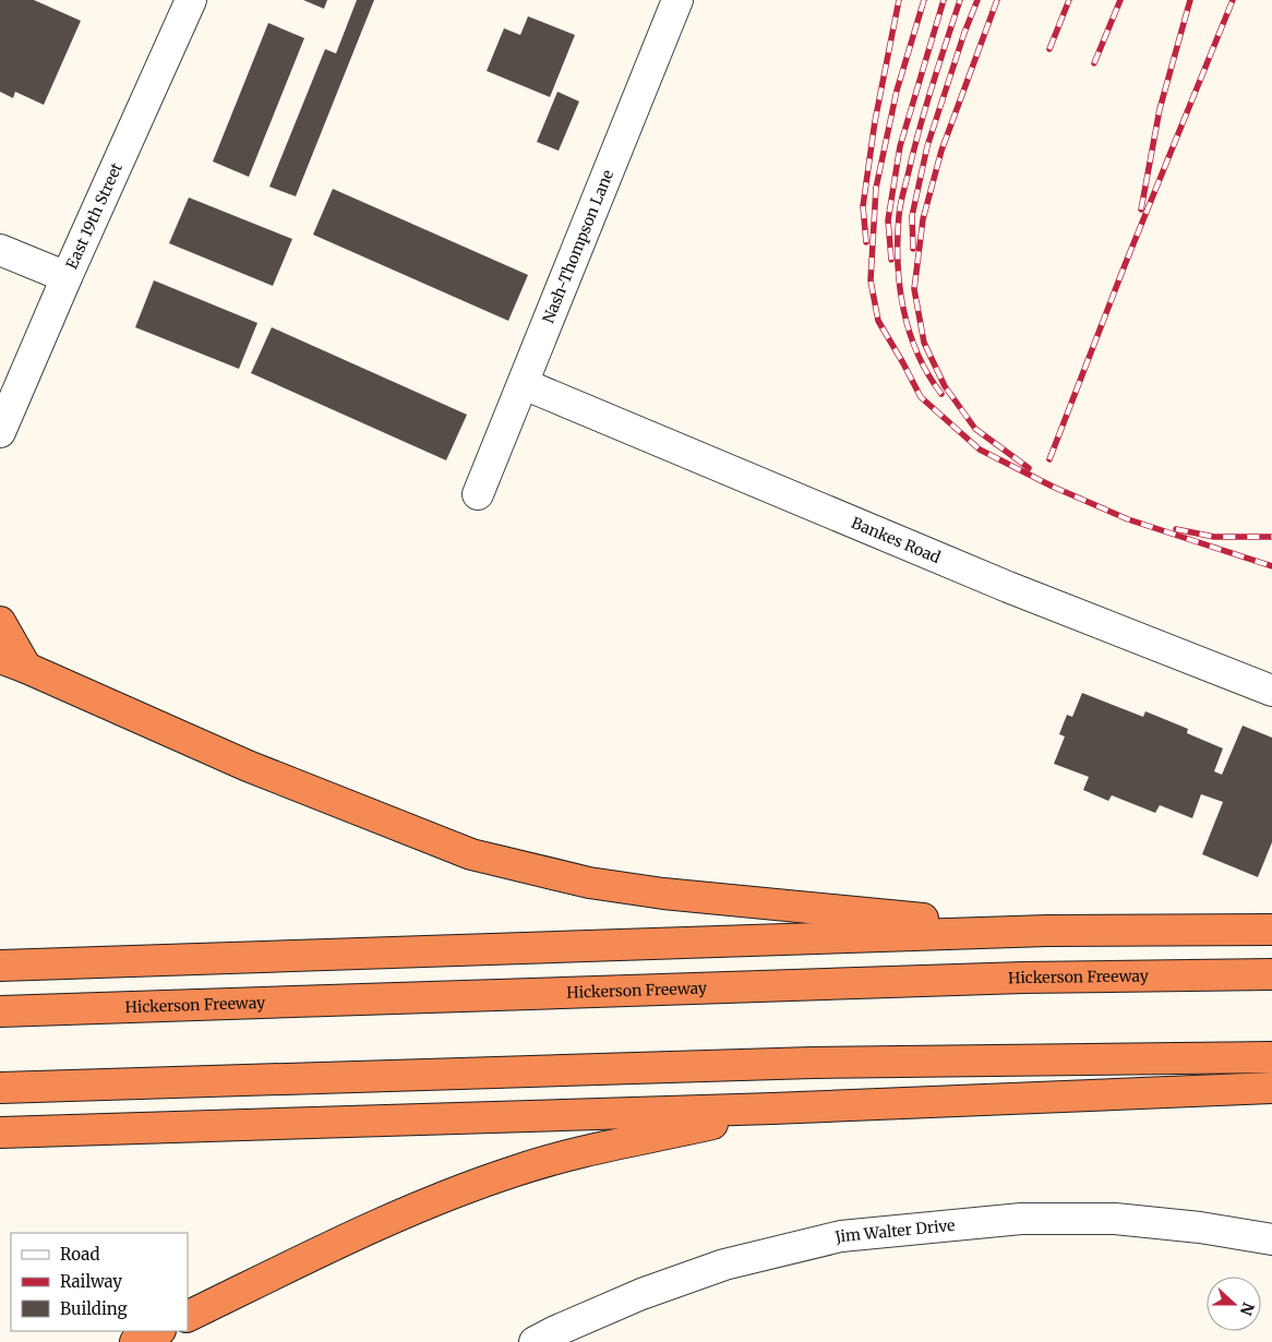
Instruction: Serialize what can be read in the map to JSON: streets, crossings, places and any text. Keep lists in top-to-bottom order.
{
  "streets": {
    "highway": ["Hickerson Freeway"],
    "street": [
      "East 19th Street",
      "Nash-Thompson Lane",
      "Bankes Road",
      "Jim Walter Drive"
    ]
  },
  "crossings": [
    ["Nash-Thompson Lane", "Bankes Road"]
  ],
  "legend": ["Road", "Railway", "Building"],
  "north": "right"
}
